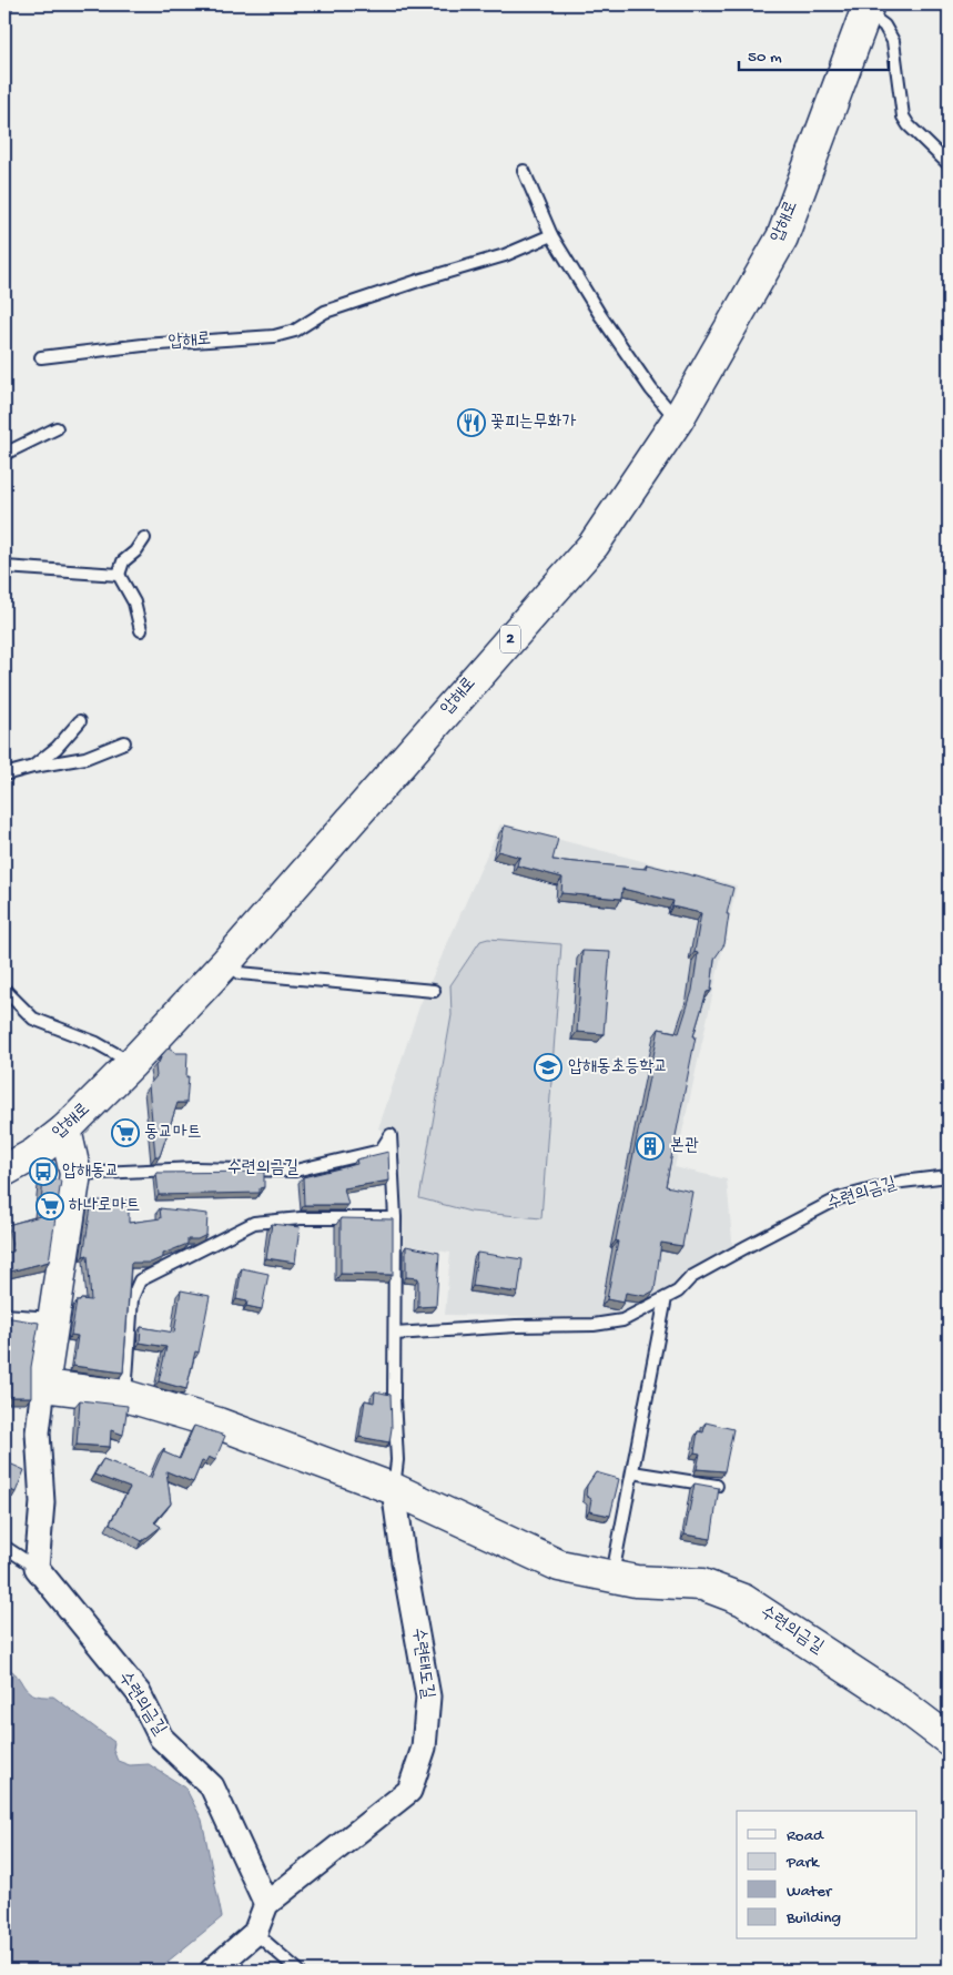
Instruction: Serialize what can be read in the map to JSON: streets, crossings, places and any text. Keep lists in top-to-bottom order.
{
  "streets": {
    "main road": ["압해로", "2", "수련의금길"],
    "street": ["수련태도길"]
  },
  "crossings": [
    ["수련의금길", "수련태도길"]
  ],
  "places": {
    "restaurant": ["꽃피는무화가"],
    "school or university": ["압해동초등학교"],
    "supermarket": ["동교마트", "하나로마트"],
    "building": ["본관"],
    "bus stop": ["압해동교"]
  },
  "legend": [
    "Road",
    "Park",
    "Water",
    "Building"
  ],
  "scale_bar": "50 m"
}
